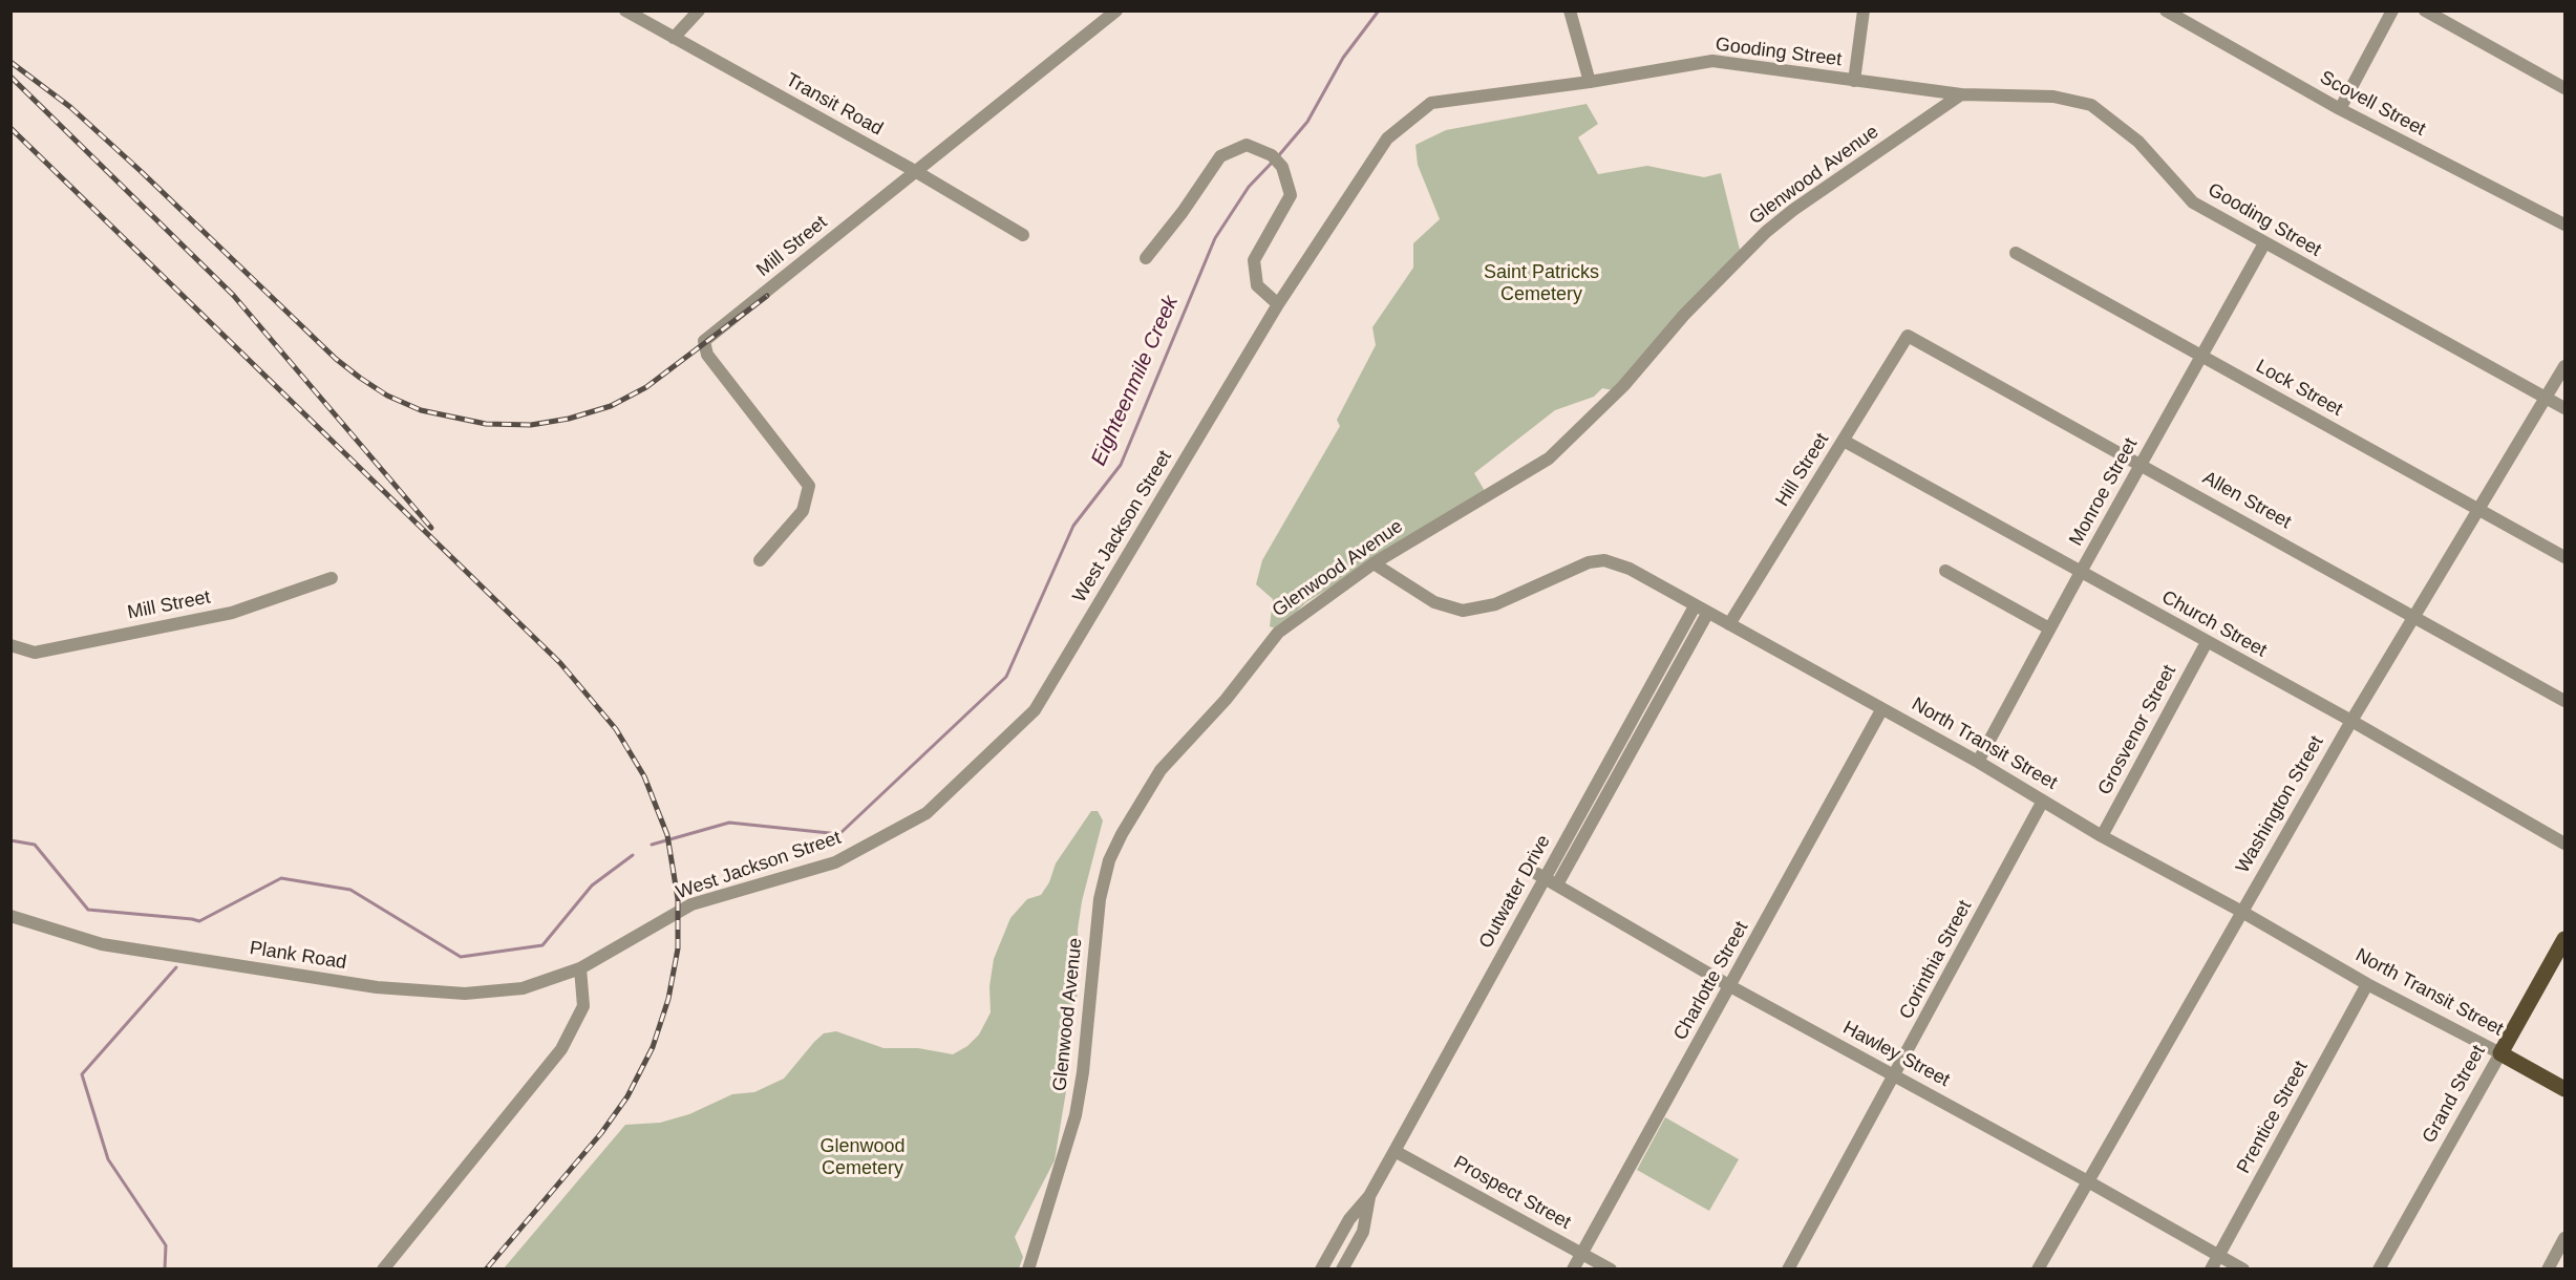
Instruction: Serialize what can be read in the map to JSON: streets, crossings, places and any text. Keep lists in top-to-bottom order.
{
  "streets": {
    "main road": ["North Transit Street", "Grand Street"],
    "street": [
      "Gooding Street",
      "Scovell Street",
      "Transit Road",
      "Glenwood Avenue",
      "Mill Street",
      "Lock Street",
      "Hill Street",
      "Monroe Street",
      "Allen Street",
      "West Jackson Street",
      "Church Street",
      "Grosvenor Street",
      "Washington Street",
      "Outwater Drive",
      "Plank Road",
      "Corinthia Street",
      "Charlotte Street",
      "Hawley Street",
      "Prentice Street",
      "Prospect Street"
    ]
  },
  "crossings": [
    ["Gooding Street", "Glenwood Avenue"],
    ["Gooding Street", "Monroe Street"],
    ["Gooding Street", "West Jackson Street"],
    ["Gooding Street", "Washington Street"],
    ["Transit Road", "Mill Street"],
    ["Glenwood Avenue", "North Transit Street"],
    ["Lock Street", "Monroe Street"],
    ["Lock Street", "Washington Street"],
    ["Hill Street", "Allen Street"],
    ["Hill Street", "Church Street"],
    ["Hill Street", "North Transit Street"],
    ["Monroe Street", "Allen Street"],
    ["Monroe Street", "Church Street"],
    ["Monroe Street", "North Transit Street"],
    ["Allen Street", "Washington Street"],
    ["West Jackson Street", "Plank Road"],
    ["Church Street", "Grosvenor Street"],
    ["Church Street", "Washington Street"],
    ["Grosvenor Street", "North Transit Street"],
    ["North Transit Street", "Washington Street"],
    ["North Transit Street", "Outwater Drive"],
    ["North Transit Street", "Corinthia Street"],
    ["North Transit Street", "Charlotte Street"],
    ["North Transit Street", "Grand Street"],
    ["North Transit Street", "Prentice Street"],
    ["Washington Street", "Hawley Street"],
    ["Outwater Drive", "Hawley Street"],
    ["Outwater Drive", "Prospect Street"],
    ["Corinthia Street", "Hawley Street"],
    ["Charlotte Street", "Hawley Street"],
    ["Charlotte Street", "Prospect Street"],
    ["Hawley Street", "Prentice Street"]
  ],
  "water": ["Eighteenmile Creek"],
  "parks": ["Saint Patricks Cemetery", "Glenwood Cemetery"]
}
